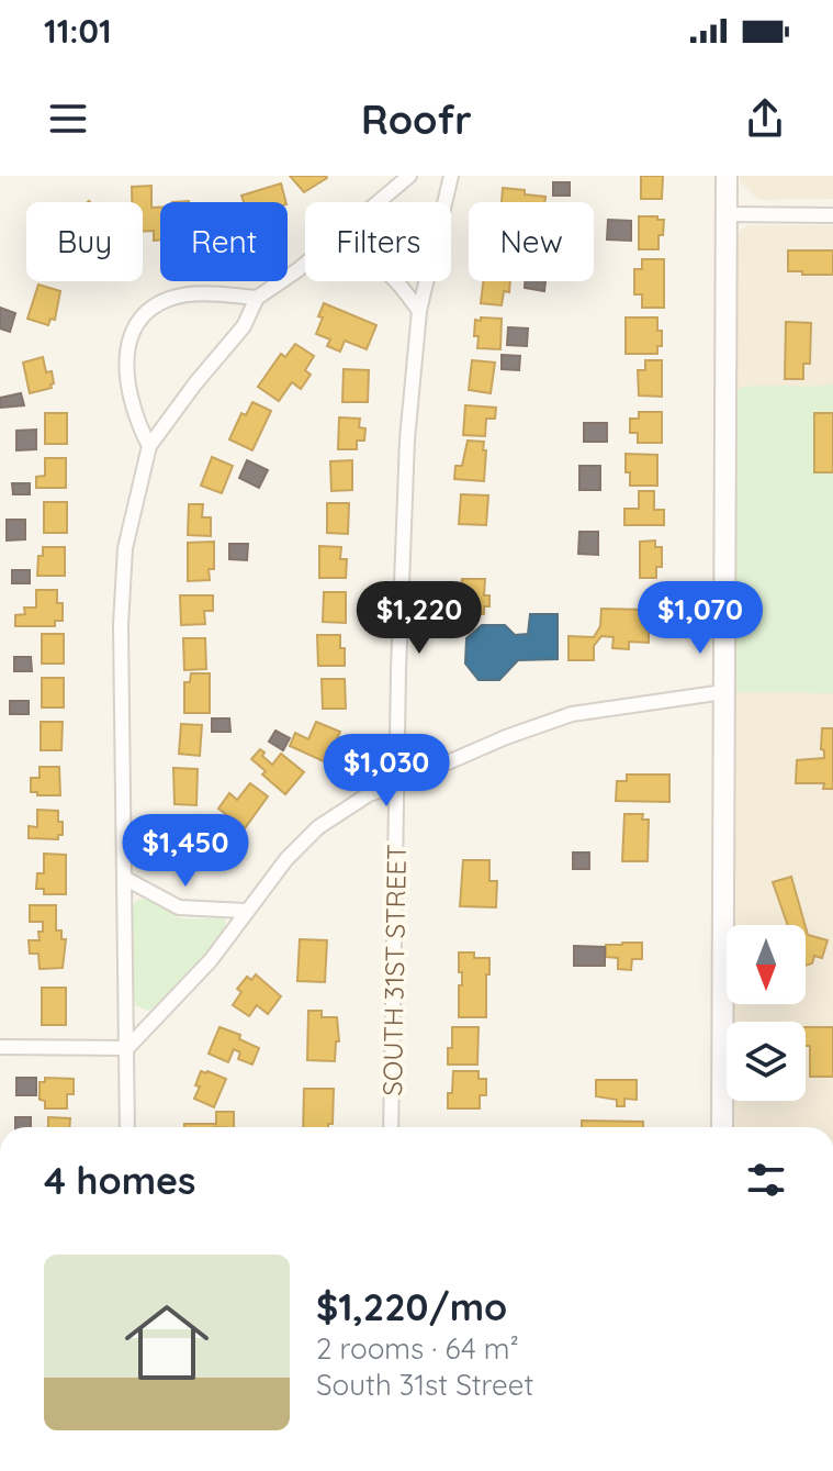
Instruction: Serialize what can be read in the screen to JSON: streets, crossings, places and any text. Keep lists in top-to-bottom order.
{
  "streets": {
    "street": ["SOUTH 31ST STREET"]
  },
  "north": "bottom",
  "page": {
    "status": "11:01",
    "header": "Roofr",
    "chip": [
      "Buy",
      "Rent",
      "Filters",
      "New"
    ],
    "price": [
      "$1,220",
      "$1,070",
      "$1,030",
      "$1,450"
    ],
    "heading": "4 homes",
    "list": [
      {
        "name": "$1,220/mo",
        "note": "2 rooms · 64 m² · South 31st Street"
      }
    ]
  }
}
